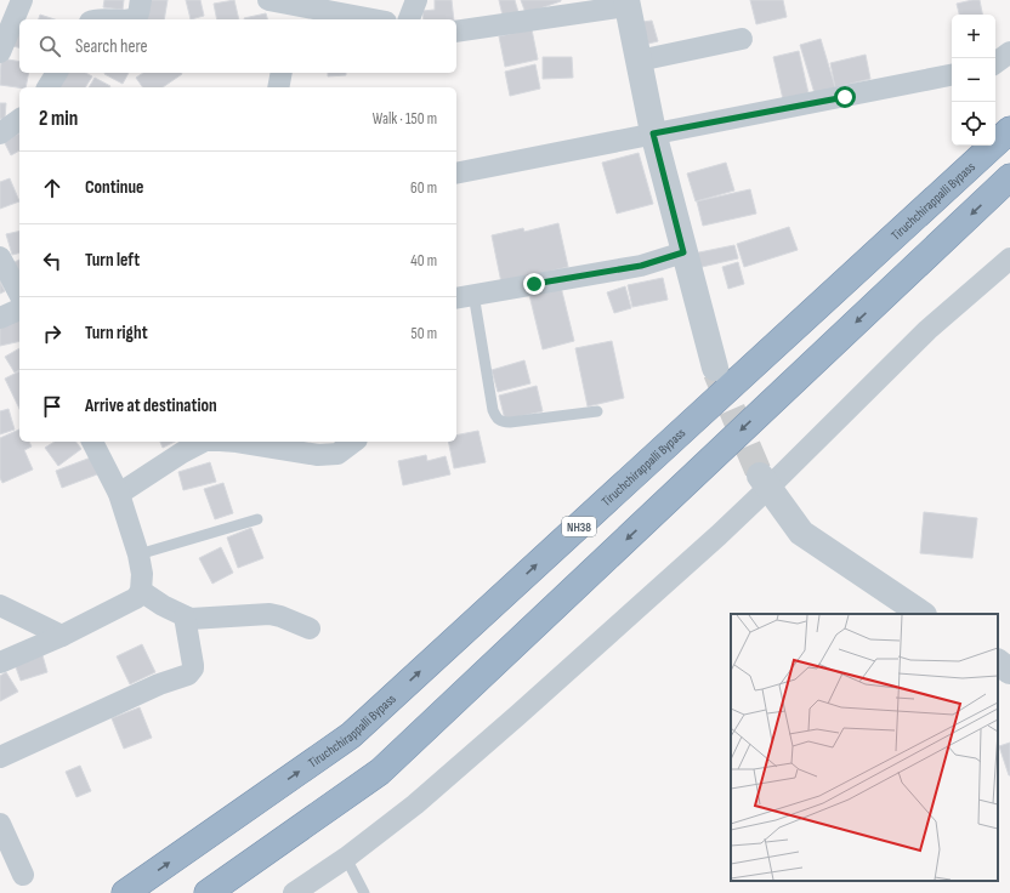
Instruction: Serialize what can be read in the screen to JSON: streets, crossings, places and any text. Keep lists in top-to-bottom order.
{
  "streets": {
    "highway": ["Tiruchchirappalli Bypass", "NH38"]
  },
  "page": {
    "map_buttons": ["+", "−"],
    "search": "Search here",
    "heading": ["2 min", "Walk · 150 m"],
    "list": [
      ["Continue", "60 m"],
      ["Turn left", "40 m"],
      ["Turn right", "50 m"],
      "Arrive at destination"
    ]
  }
}
